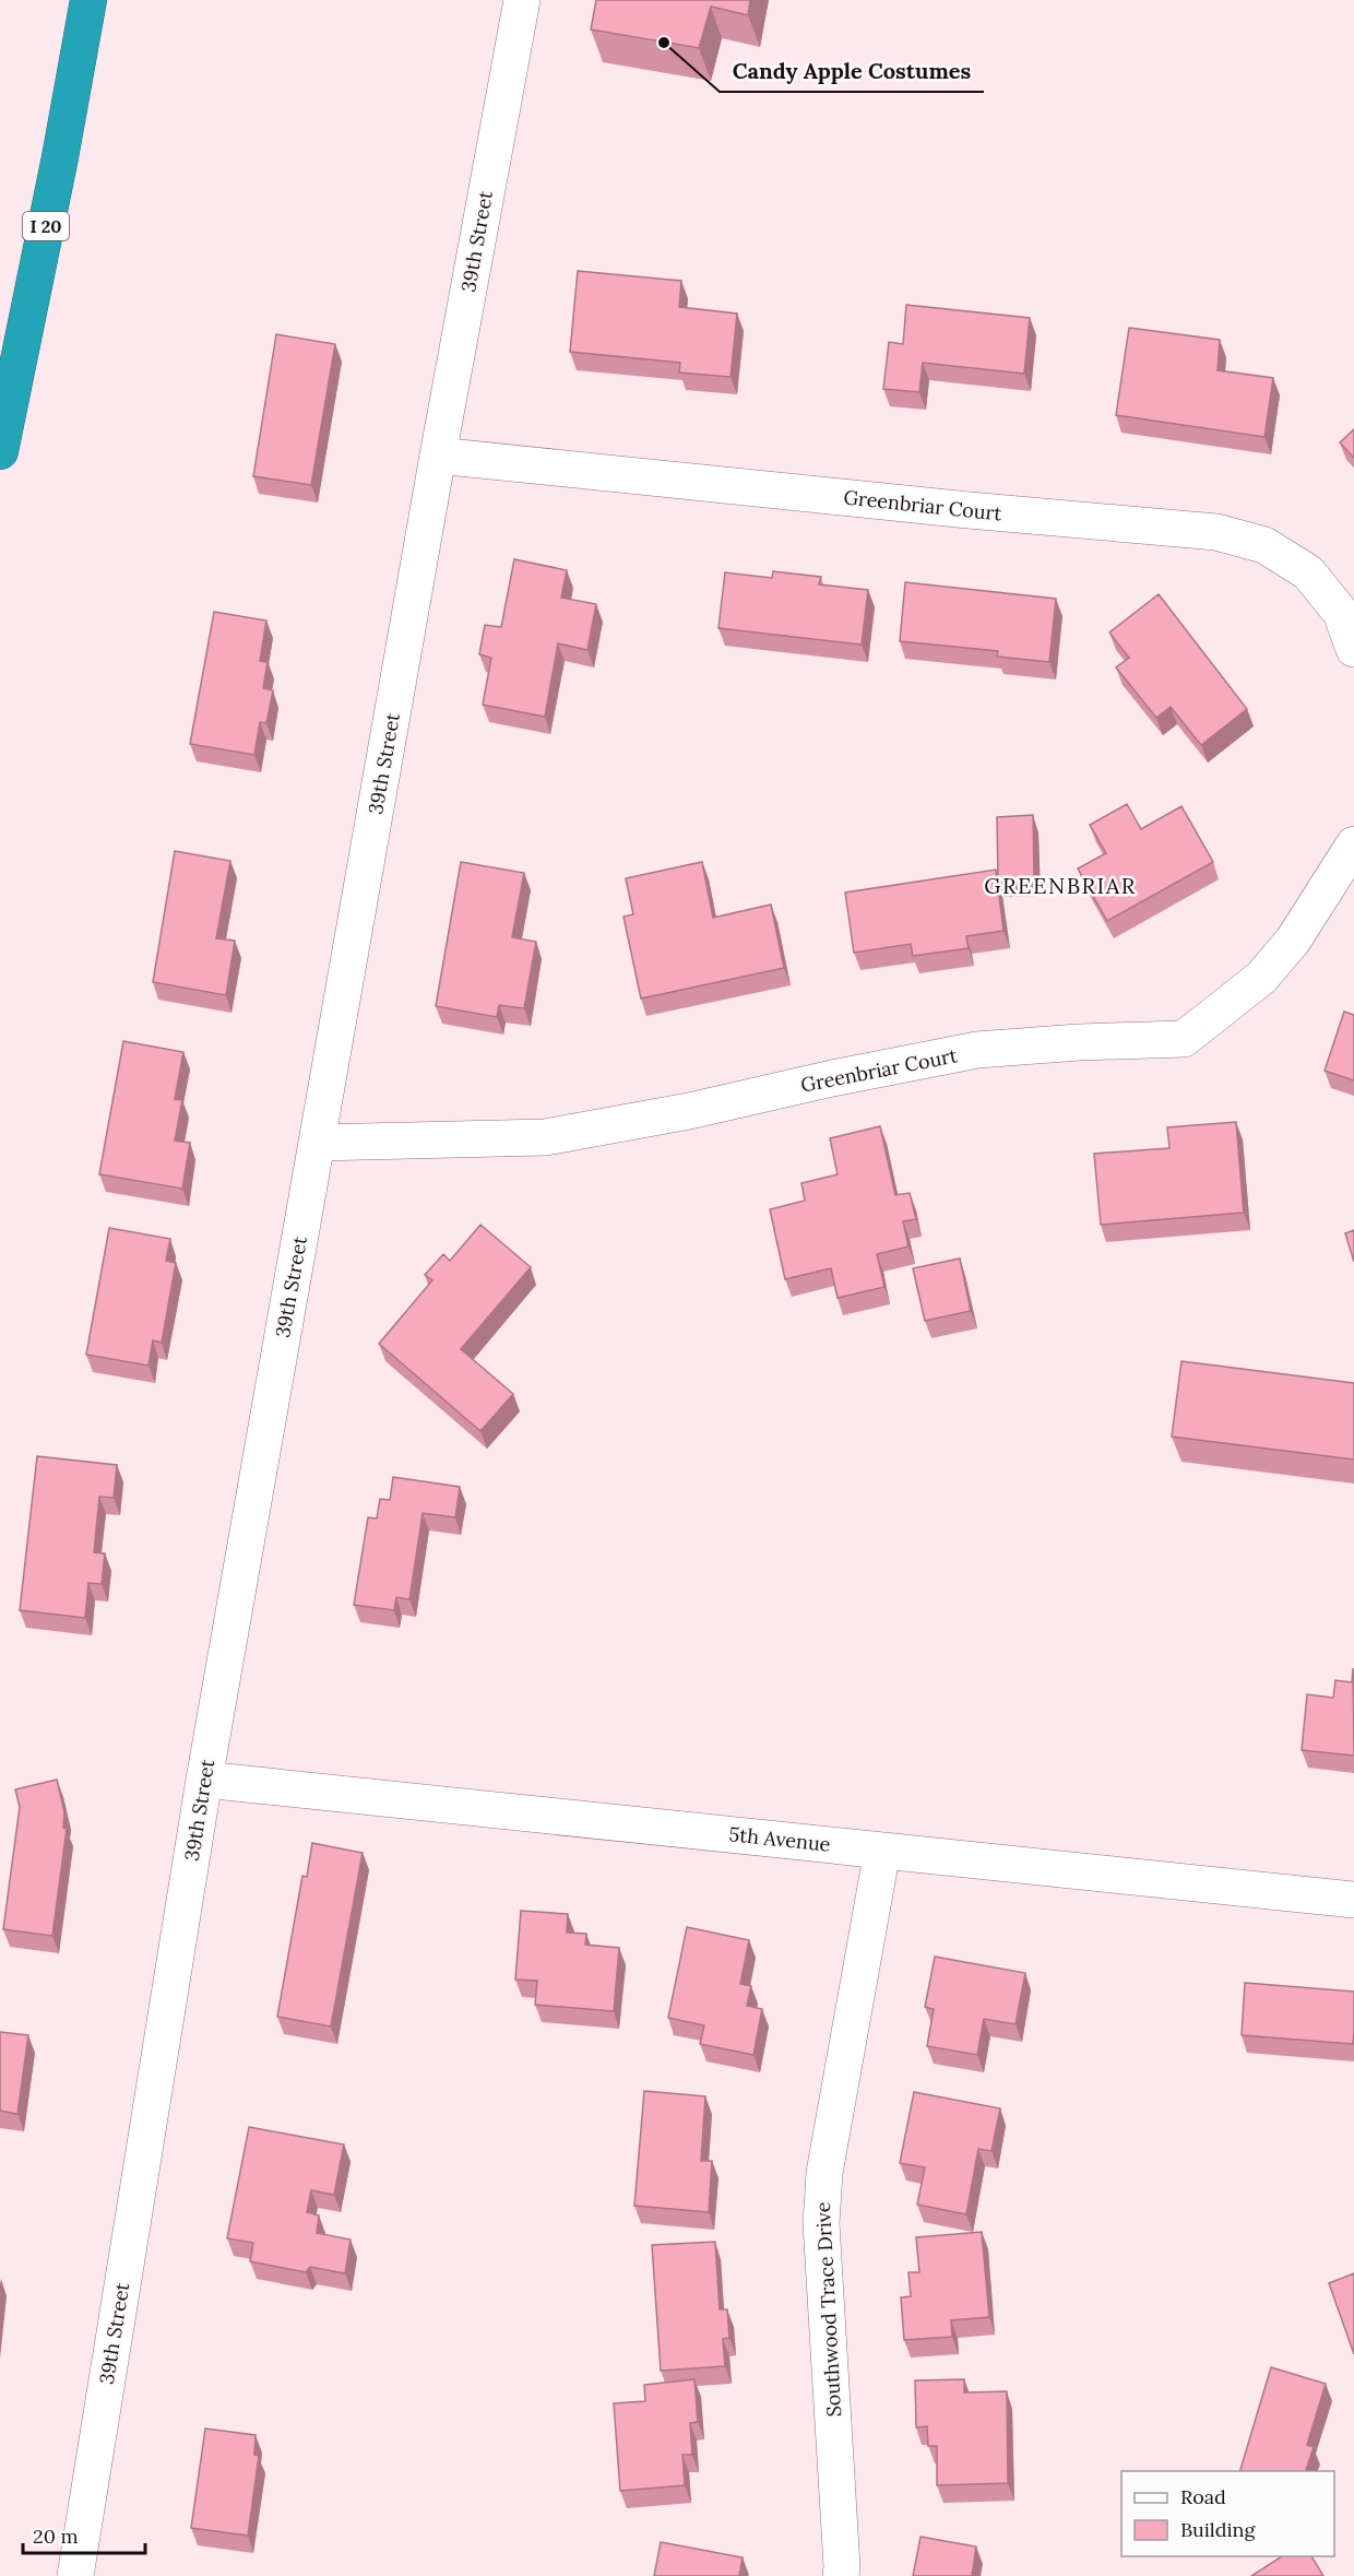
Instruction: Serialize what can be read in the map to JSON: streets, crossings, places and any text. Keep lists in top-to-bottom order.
{
  "streets": {
    "highway": ["I 20"],
    "street": [
      "39th Street",
      "Greenbriar Court",
      "5th Avenue",
      "Southwood Trace Drive"
    ]
  },
  "crossings": [
    ["39th Street", "Greenbriar Court"],
    ["39th Street", "5th Avenue"],
    ["5th Avenue", "Southwood Trace Drive"]
  ],
  "districts": ["GREENBRIAR"],
  "places": ["Candy Apple Costumes"],
  "legend": ["Road", "Building"],
  "scale_bar": "20 m"
}
